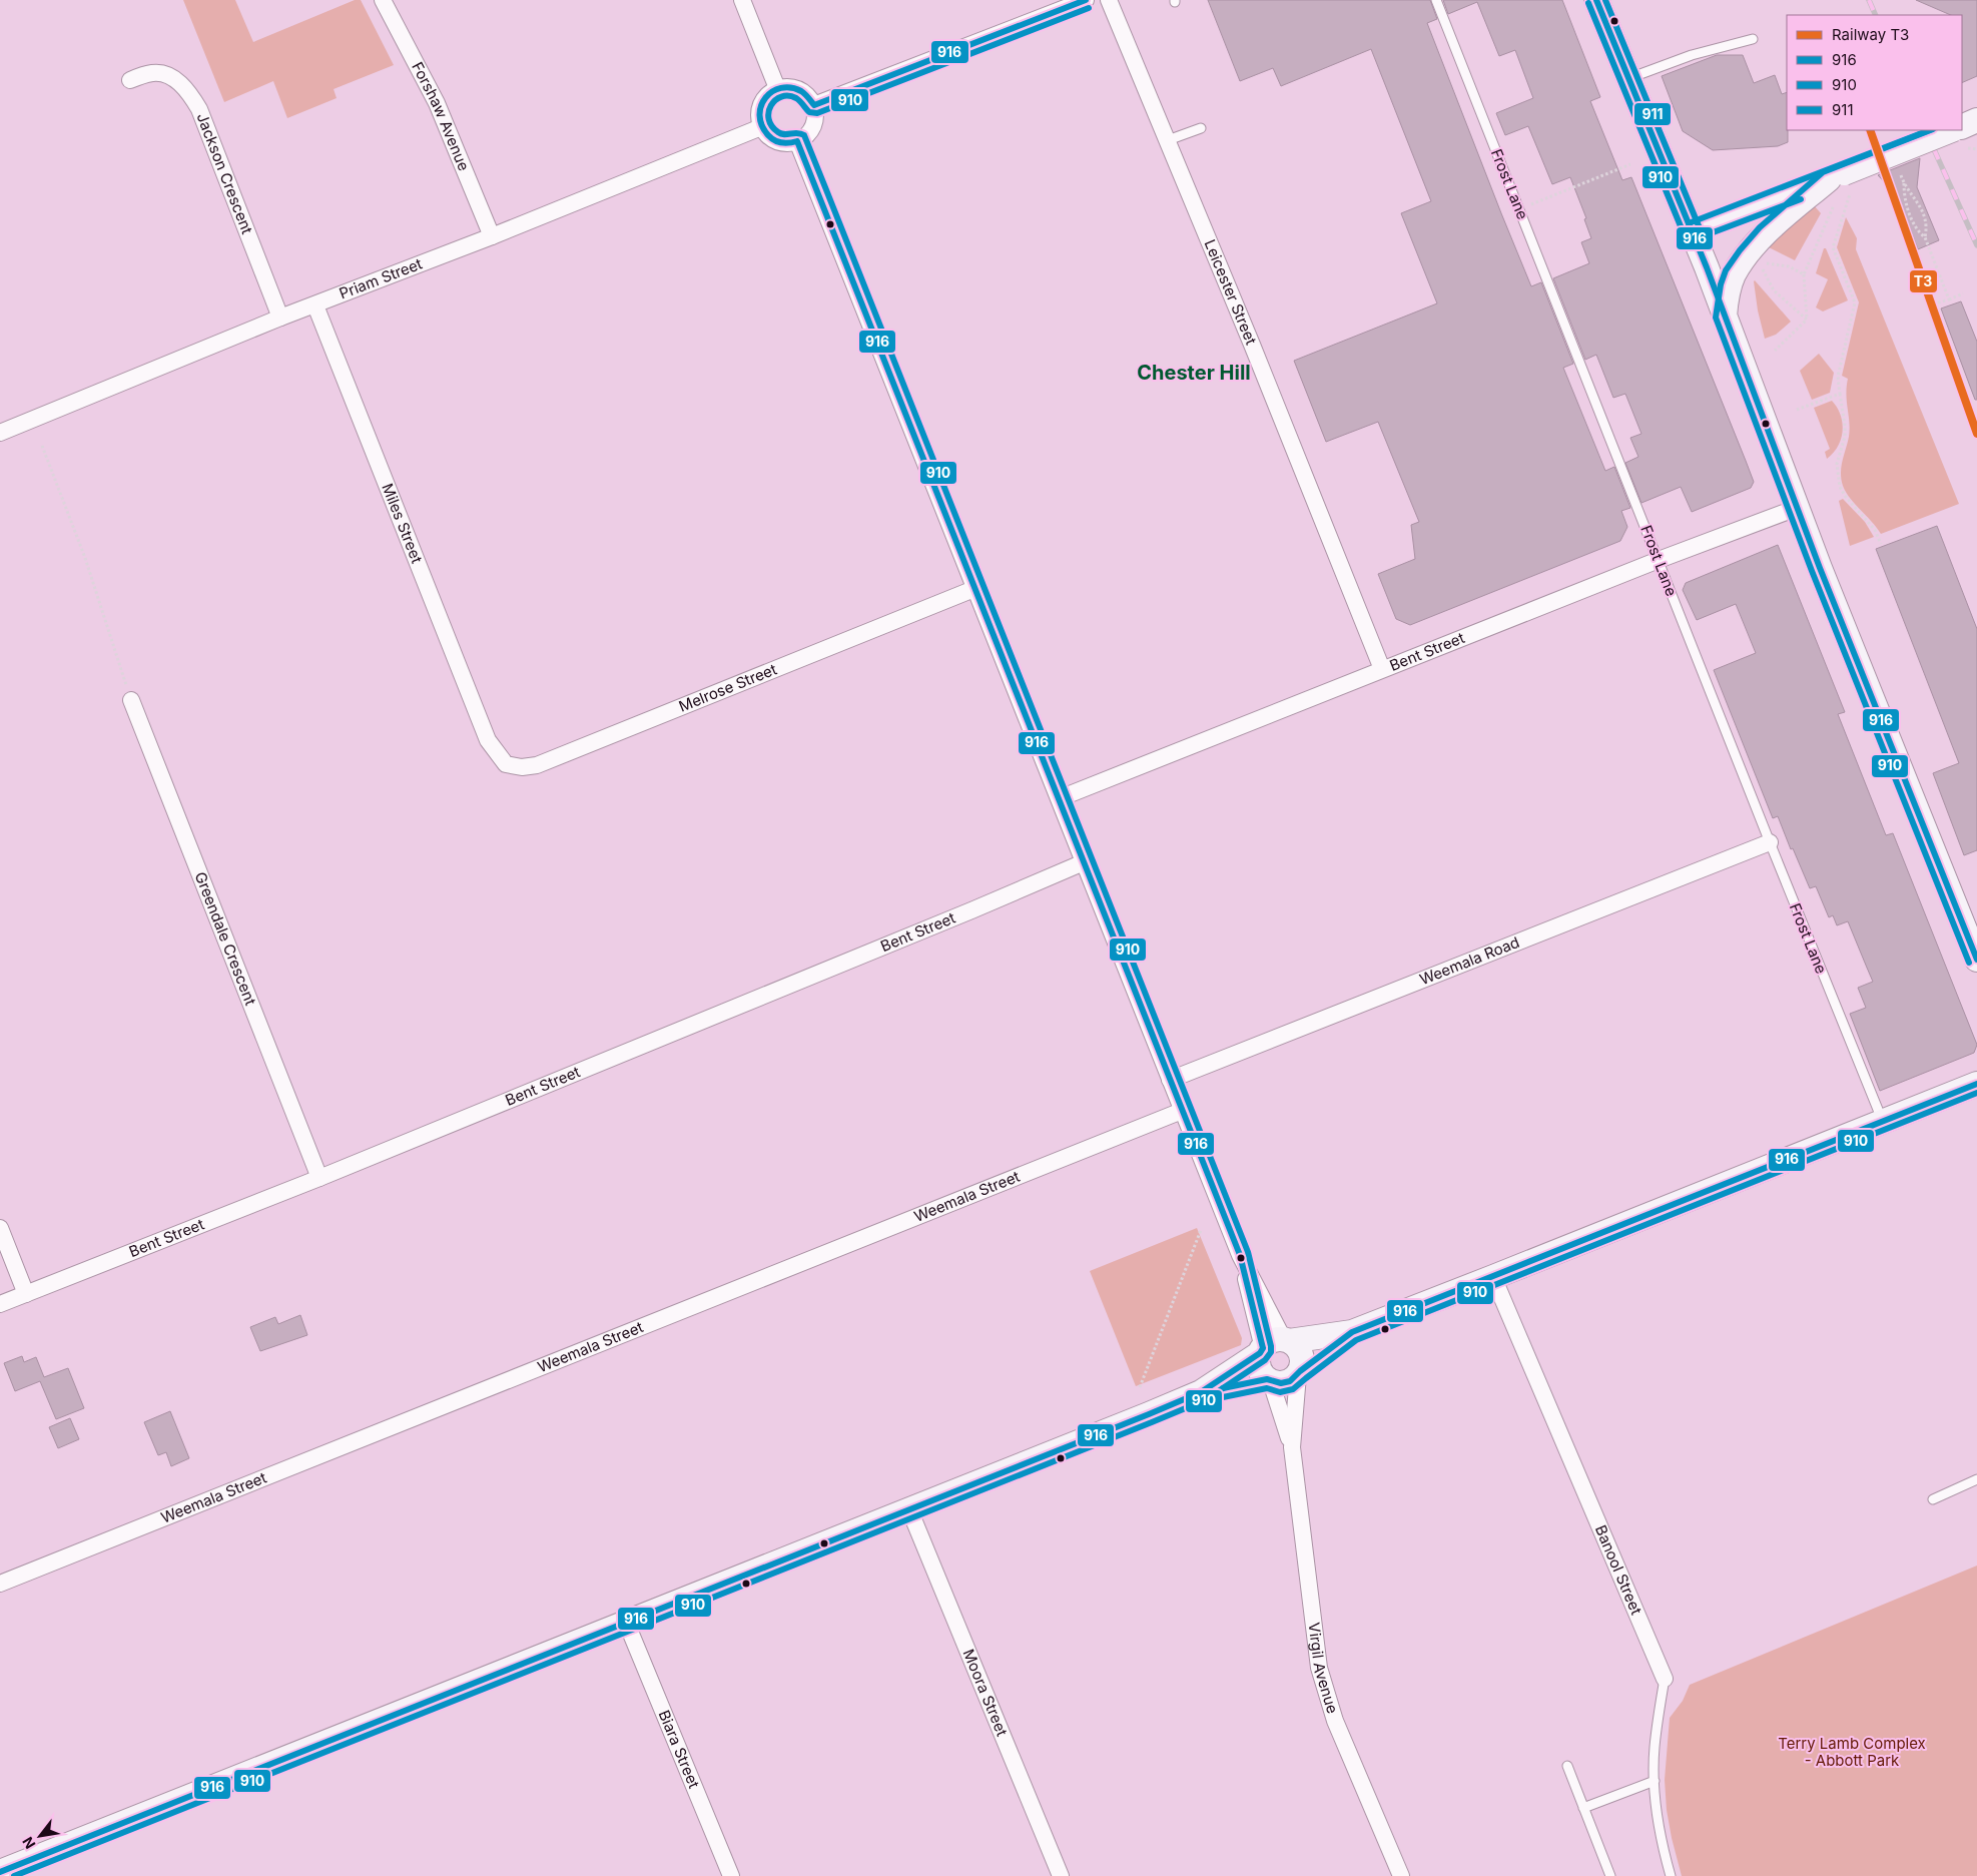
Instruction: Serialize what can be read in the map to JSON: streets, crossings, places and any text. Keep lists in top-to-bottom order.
{
  "streets": {
    "street": [
      "Forshaw Avenue",
      "Jackson Crescent",
      "Priam Street",
      "Leicester Street",
      "Miles Street",
      "Bent Street",
      "Melrose Street",
      "Greendale Crescent",
      "Weemala Road",
      "Weemala Street",
      "Banool Street",
      "Virgil Avenue",
      "Moora Street",
      "Biara Street"
    ],
    "lane": ["Frost Lane"]
  },
  "crossings": [
    ["Forshaw Avenue", "Priam Street"],
    ["Jackson Crescent", "Priam Street"],
    ["Frost Lane", "Bent Street"],
    ["Frost Lane", "Weemala Road"],
    ["Priam Street", "Miles Street"],
    ["Leicester Street", "Bent Street"],
    ["Miles Street", "Melrose Street"],
    ["Bent Street", "Greendale Crescent"]
  ],
  "districts": ["Chester Hill"],
  "parks": ["Terry Lamb Complex - Abbott Park"],
  "lines": [
    "transit line 916",
    "transit line 911",
    "transit line 910",
    "rail line T3"
  ],
  "legend": [
    "Railway T3",
    "916",
    "910",
    "911"
  ],
  "north": "bottom left"
}
